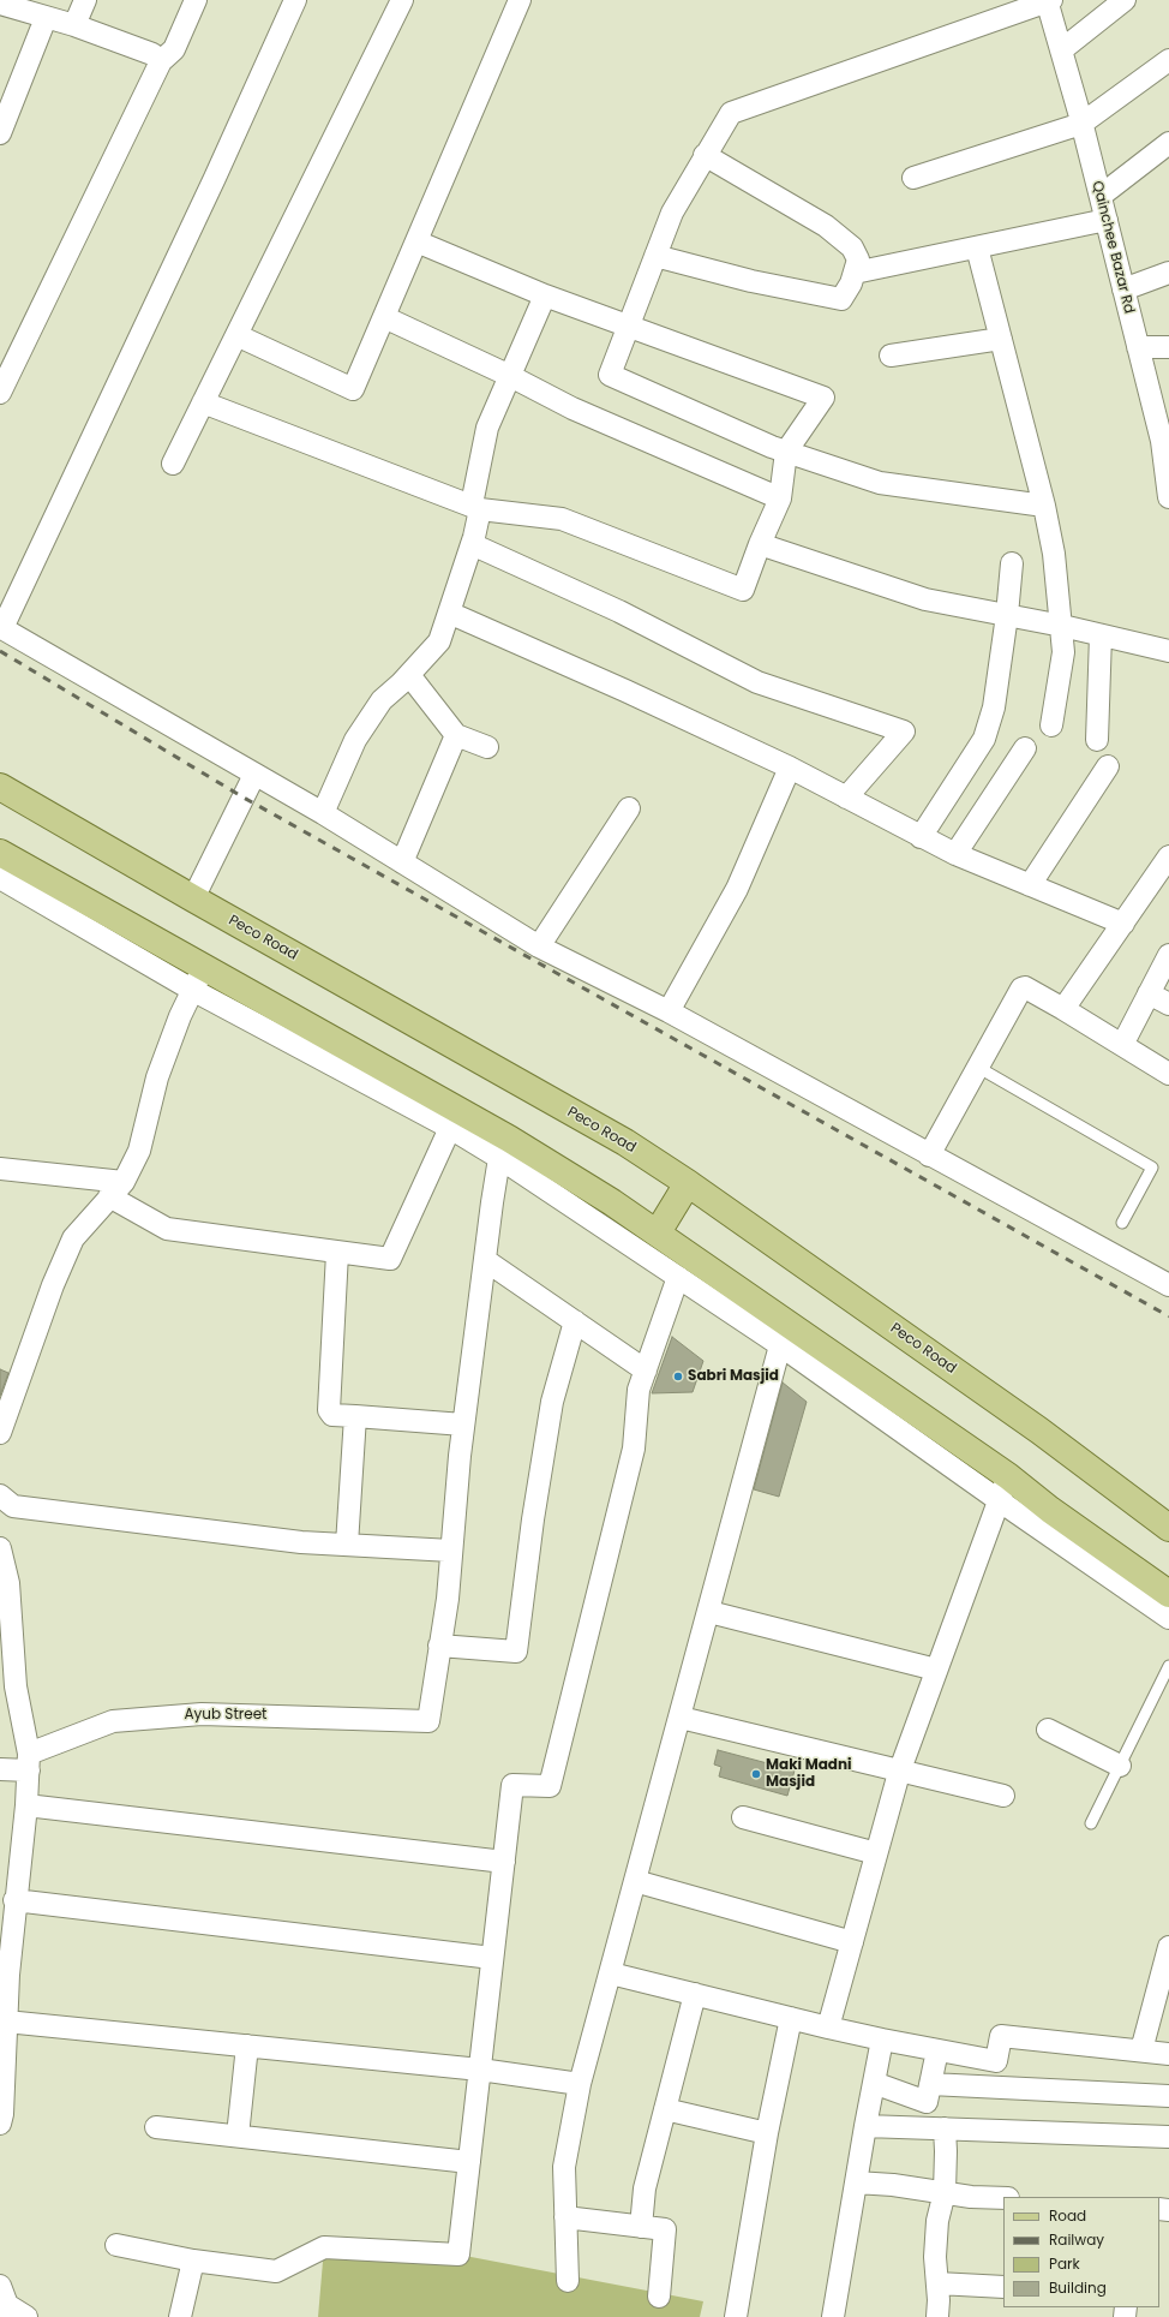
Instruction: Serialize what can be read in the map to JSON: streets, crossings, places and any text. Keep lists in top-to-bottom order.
{
  "streets": {
    "main road": ["Peco Road"],
    "street": ["Qainchee Bazar Rd", "Ayub Street"]
  },
  "places": ["Sabri Masjid", "Maki Madni Masjid"],
  "legend": [
    "Road",
    "Railway",
    "Park",
    "Building"
  ]
}
